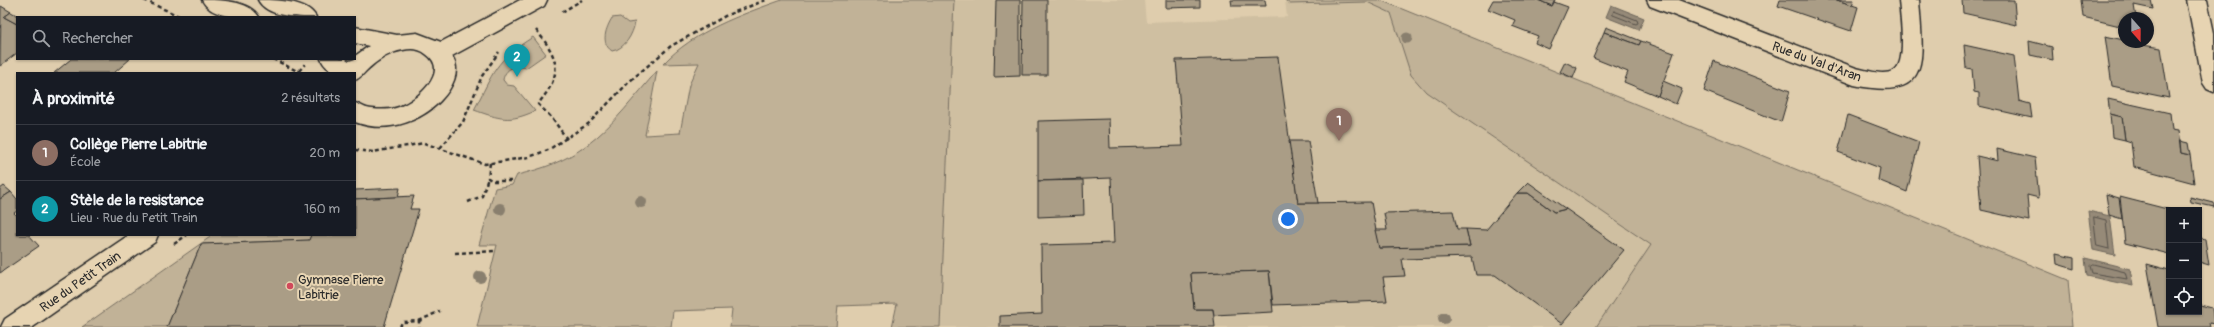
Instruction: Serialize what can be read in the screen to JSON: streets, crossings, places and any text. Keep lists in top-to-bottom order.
{
  "streets": {
    "street": ["Rue du Val d'Aran", "Rue du Petit Train"]
  },
  "places": ["Gymnase Pierre Labitrie"],
  "north": "bottom",
  "page": {
    "search": "Rechercher",
    "pins": ["2", "1"],
    "heading": ["À proximité", "2 résultats"],
    "list": [
      {
        "mark": "1",
        "name": "Collège Pierre Labitrie",
        "note": "École",
        "value": "20 m"
      },
      {
        "mark": "2",
        "name": "Stèle de la resistance",
        "note": "Lieu · Rue du Petit Train",
        "value": "160 m"
      }
    ],
    "map_buttons": ["+", "−"]
  }
}
